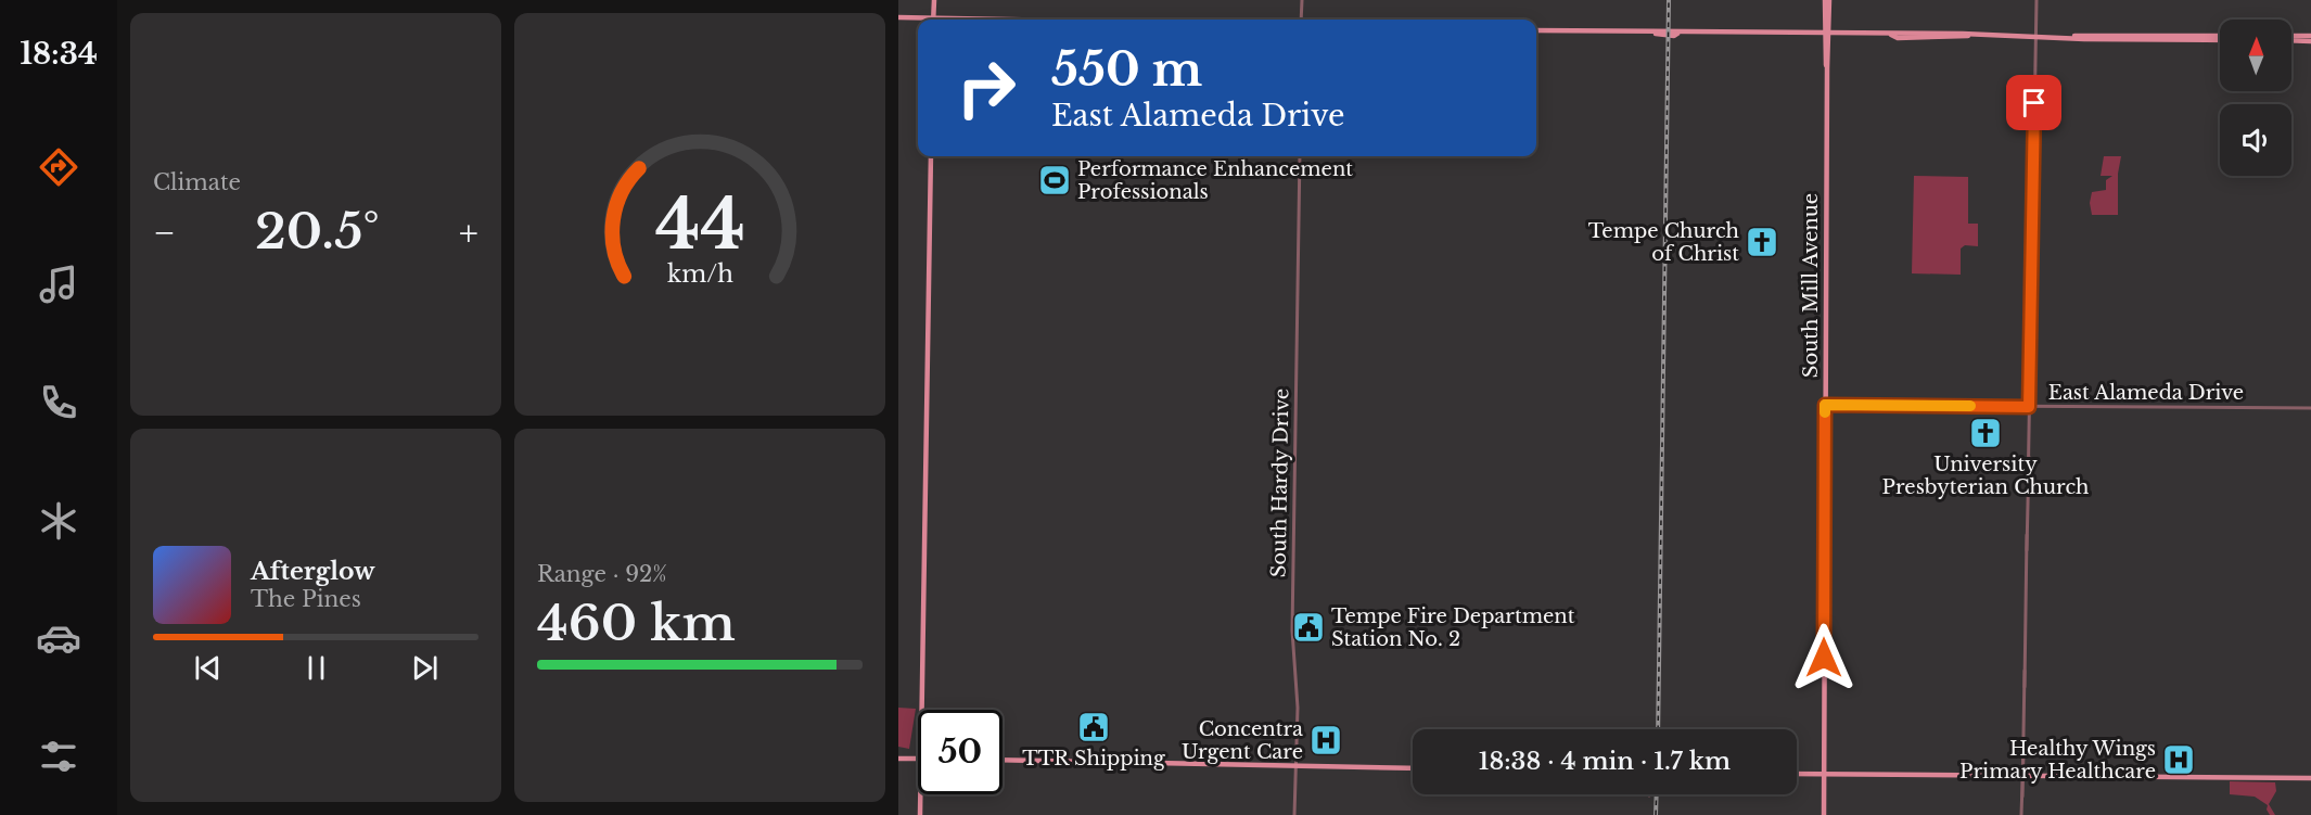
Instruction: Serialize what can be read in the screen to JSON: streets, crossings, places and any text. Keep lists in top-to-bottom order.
{
  "streets": {
    "main road": ["South Mill Avenue"],
    "street": ["East Alameda Drive", "South Hardy Drive"]
  },
  "crossings": [
    ["South Mill Avenue", "East Alameda Drive"]
  ],
  "places": {
    "sports": ["Performance Enhancement Professionals"],
    "church": ["Tempe Church of Christ", "University Presbyterian Church"],
    "public building": ["Tempe Fire Department Station No. 2", "TTR Shipping"],
    "hospital": ["Concentra Urgent Care", "Healthy Wings Primary Healthcare"]
  },
  "north": "top",
  "page": {
    "tabs": "18:34",
    "tile": [
      "Climate",
      ["Range · 92%", "460 km"]
    ],
    "turn": ["550 m", "East Alameda Drive"],
    "heat": ["−", "20.5°", "+"],
    "song": ["Afterglow", "The Pines"],
    "limit": "50",
    "trip": "18:38 · 4 min · 1.7 km",
    "gauge": ["44", "km/h"]
  }
}
